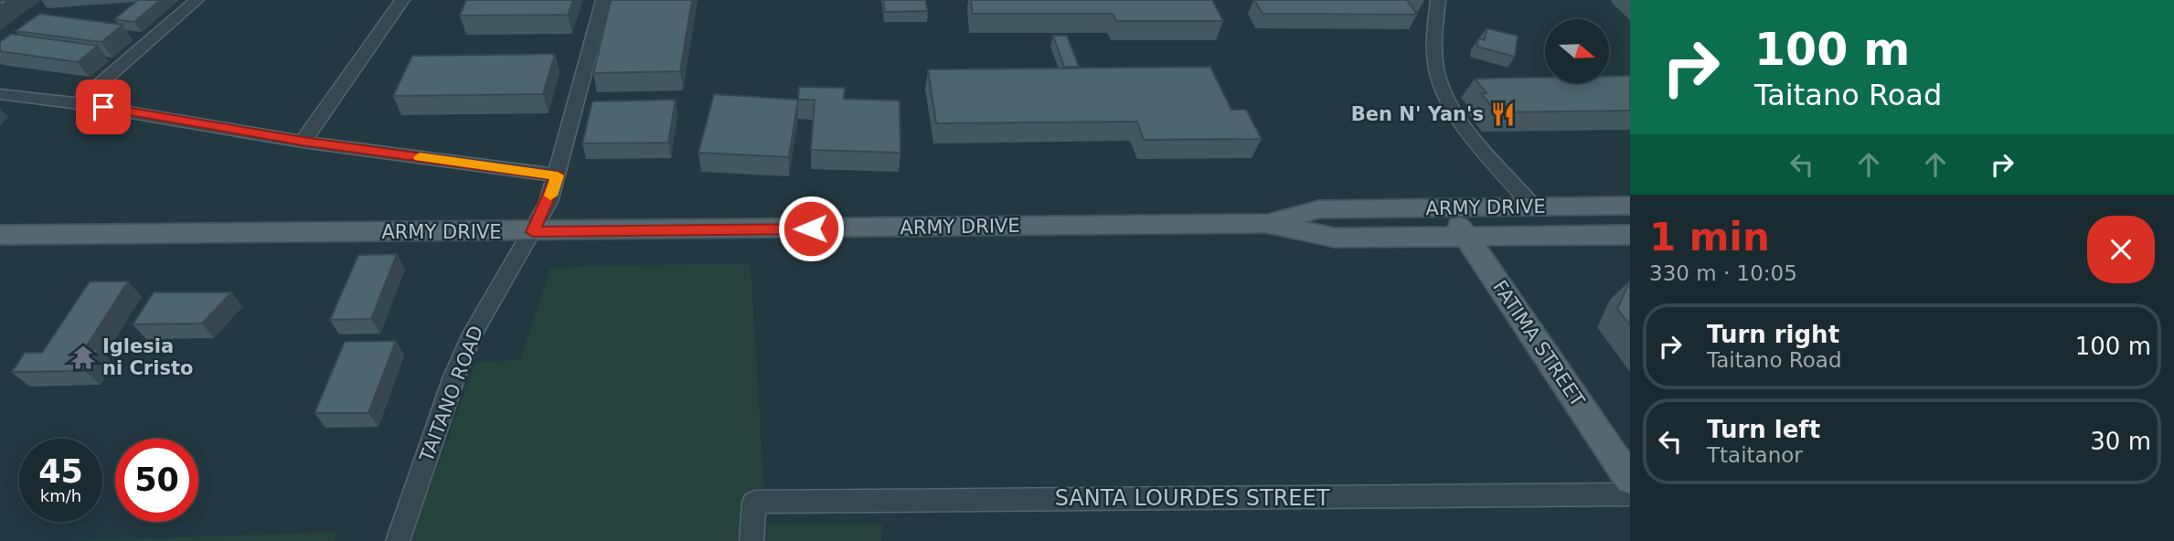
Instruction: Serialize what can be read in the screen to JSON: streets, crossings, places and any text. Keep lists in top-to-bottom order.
{
  "streets": {
    "main road": ["ARMY DRIVE", "FATIMA STREET"],
    "street": ["TAITANO ROAD", "SANTA LOURDES STREET"]
  },
  "crossings": [
    ["ARMY DRIVE", "FATIMA STREET"],
    ["ARMY DRIVE", "TAITANO ROAD"]
  ],
  "places": {
    "restaurant": ["Ben N' Yan's"],
    "temple": ["Iglesia ni Cristo"]
  },
  "north": "right",
  "page": {
    "turn": ["100 m", "Taitano Road"],
    "heading": ["1 min", "330 m · 10:05"],
    "list": [
      {
        "name": "Turn right",
        "note": "Taitano Road",
        "value": "100 m"
      },
      {
        "name": "Turn left",
        "note": "Ttaitanor",
        "value": "30 m"
      }
    ],
    "speed": "45 km/h",
    "limit": "50"
  }
}
